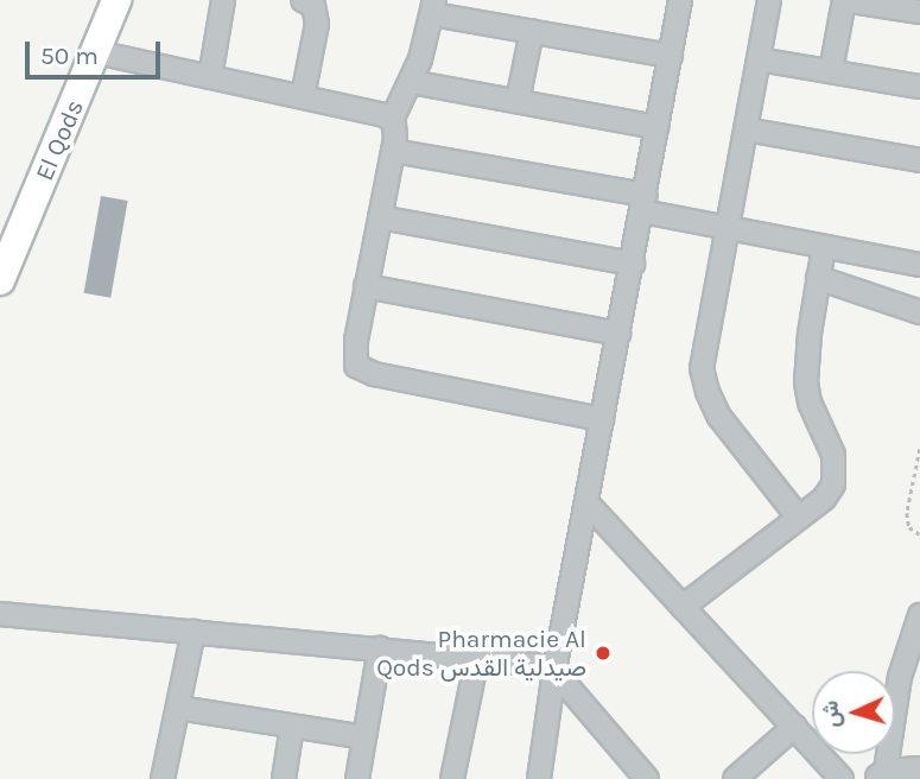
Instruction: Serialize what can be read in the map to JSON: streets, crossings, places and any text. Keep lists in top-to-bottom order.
{
  "streets": {
    "street": ["El Qods"]
  },
  "places": ["Pharmacie Al Qods صيدلية القدس"],
  "scale_bar": "50 m",
  "north": "left"
}
